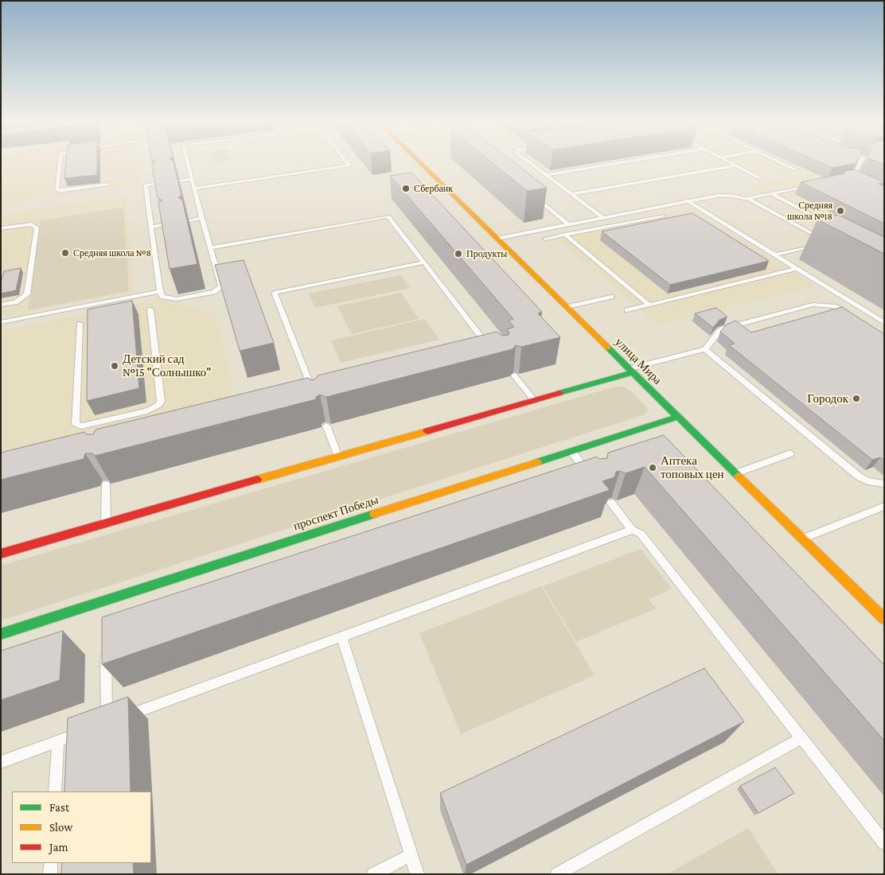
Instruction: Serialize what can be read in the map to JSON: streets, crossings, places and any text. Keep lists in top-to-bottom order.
{
  "streets": {
    "main road": ["улица Мира", "проспект Победы"]
  },
  "crossings": [
    ["улица Мира", "проспект Победы"]
  ],
  "places": [
    "Сбербанк",
    "Средняя школа №18",
    "Средняя школа №8",
    "Продукты",
    "Детский сад №15 \"Солнышко\"",
    "Городок",
    "Аптека топовых цен"
  ],
  "legend": ["Fast", "Slow", "Jam"]
}
